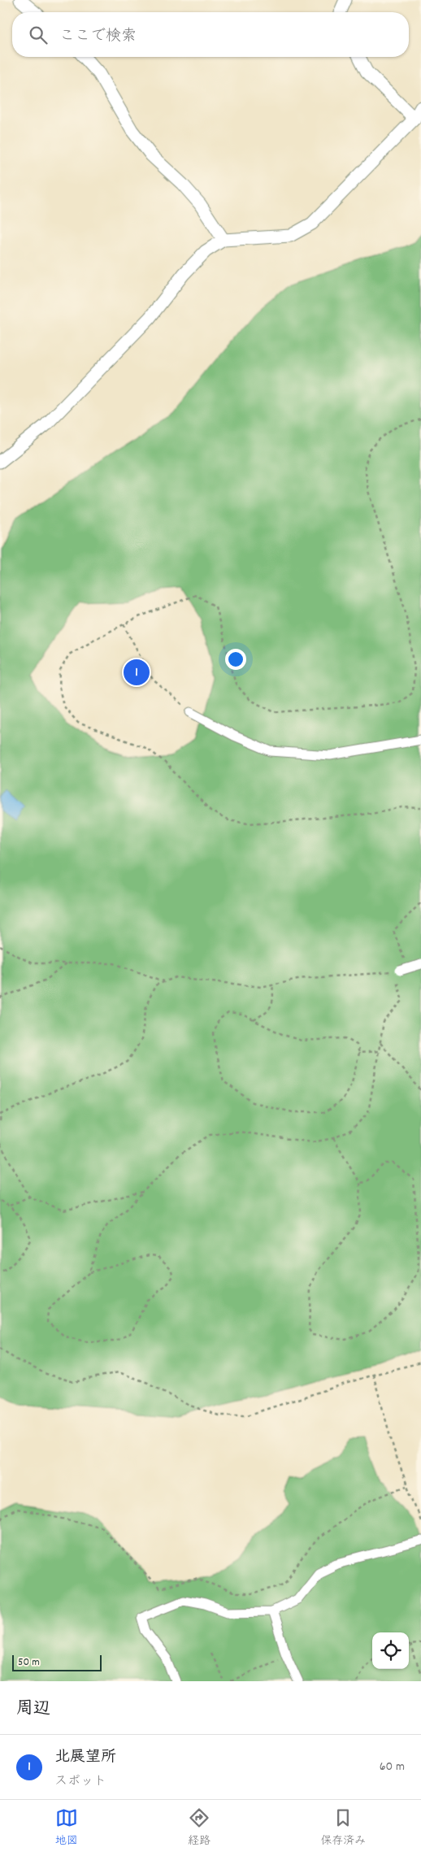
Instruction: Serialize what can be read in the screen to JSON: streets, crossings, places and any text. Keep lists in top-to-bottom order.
{
  "scale_bar": "50 m",
  "page": {
    "search": "ここで検索",
    "pins": "1",
    "scale": "50 m",
    "heading": "周辺",
    "list": [
      {
        "mark": "1",
        "name": "北展望所",
        "note": "スポット",
        "value": "60 m"
      }
    ],
    "nav": ["地図", "経路", "保存済み"]
  }
}
